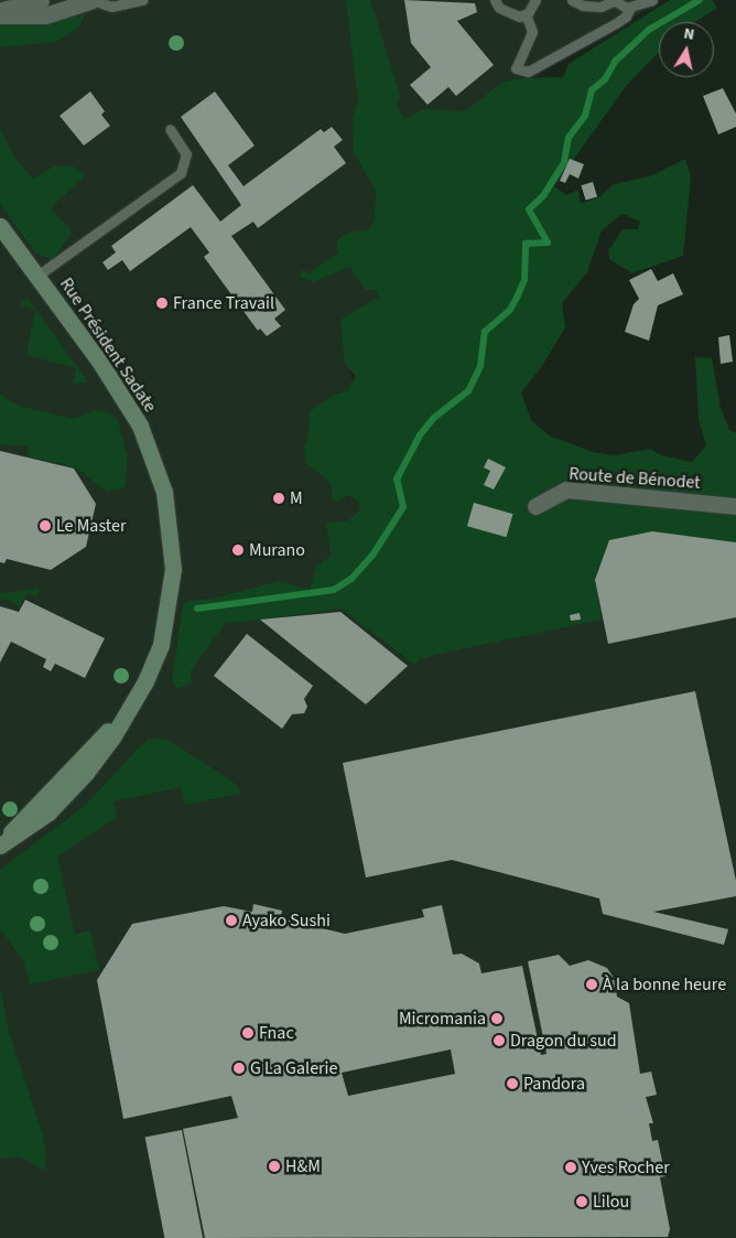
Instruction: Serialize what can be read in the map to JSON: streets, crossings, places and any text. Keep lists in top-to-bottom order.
{
  "streets": {
    "street": ["Rue Président Sadate", "Route de Bénodet"]
  },
  "places": [
    "France Travail",
    "M",
    "Le Master",
    "Murano",
    "Ayako Sushi",
    "À la bonne heure",
    "Micromania",
    "Fnac",
    "Dragon du sud",
    "G La Galerie",
    "Pandora",
    "H&M",
    "Yves Rocher",
    "Lilou"
  ],
  "north": "top"
}
